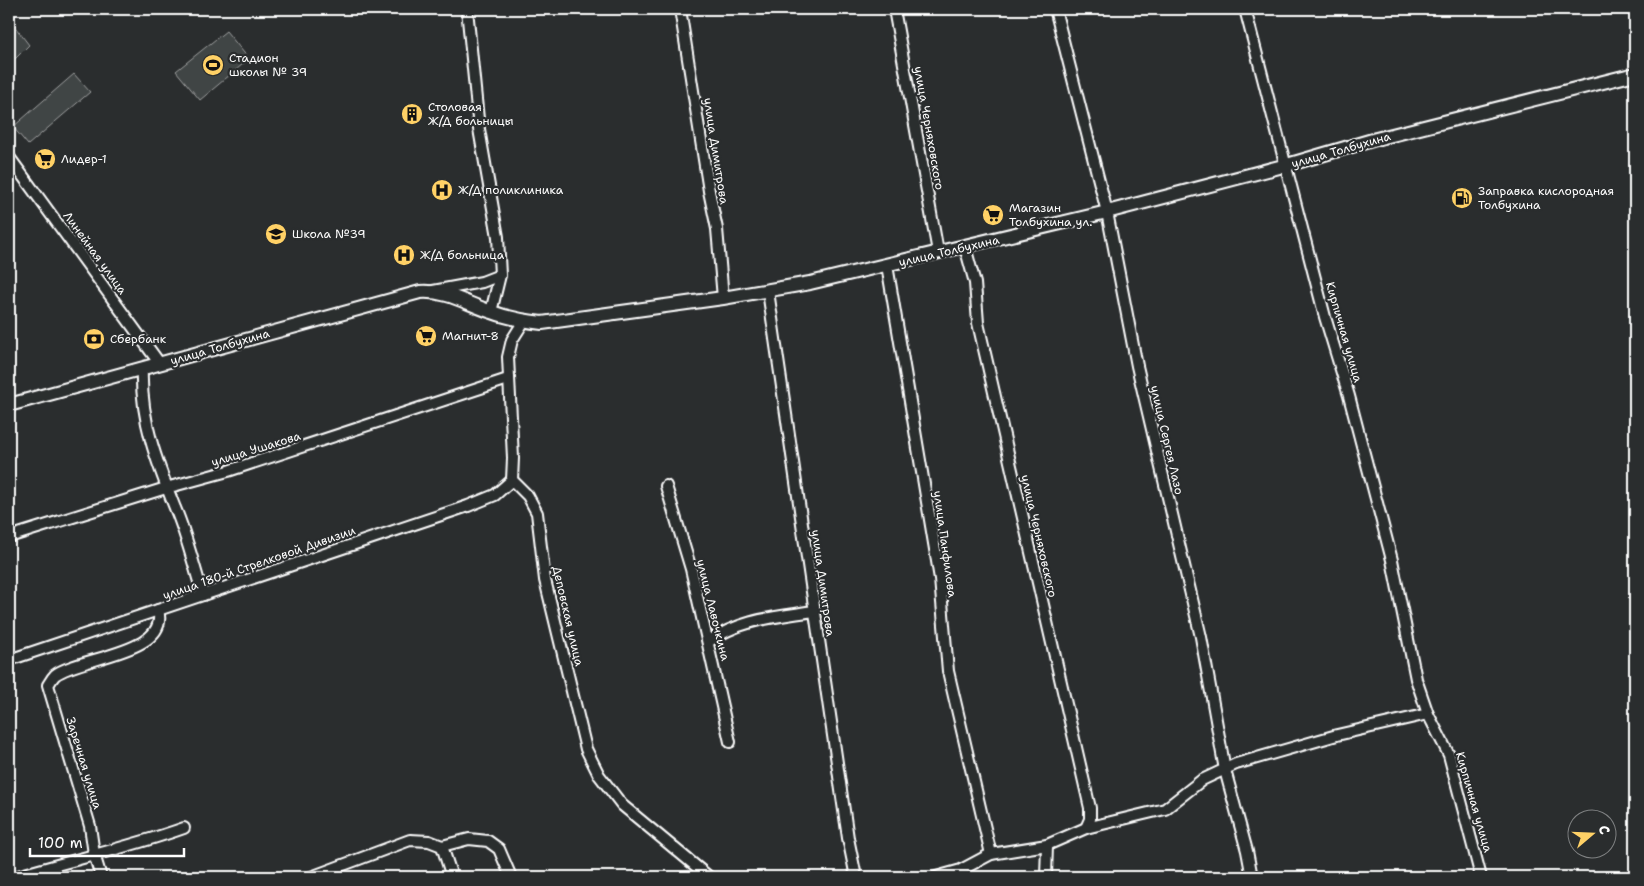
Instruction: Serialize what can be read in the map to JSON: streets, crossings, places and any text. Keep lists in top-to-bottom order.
{
  "streets": {
    "street": [
      "улица Черняховского",
      "улица Толбухина",
      "улица Димитрова",
      "Линейная улица",
      "Кирпичная улица",
      "улица Сергея Лазо",
      "улица Ушакова",
      "улица Панфилова",
      "улица 180-й Стрелковой Дивизии",
      "улица Лавочкина",
      "Деповская улица",
      "Заречная улица"
    ]
  },
  "crossings": [
    ["улица Черняховского", "улица Толбухина"],
    ["улица Толбухина", "улица Димитрова"],
    ["улица Толбухина", "Линейная улица"],
    ["улица Толбухина", "Кирпичная улица"],
    ["улица Толбухина", "улица Сергея Лазо"],
    ["улица Толбухина", "улица Панфилова"],
    ["улица 180-й Стрелковой Дивизии", "Деповская улица"],
    ["улица 180-й Стрелковой Дивизии", "Заречная улица"]
  ],
  "places": {
    "sports": ["Стадион школы № 39"],
    "building": ["Столовая Ж/Д больницы"],
    "supermarket": ["Лидер-1", "Магазин Толбухина ул.", "Магнит-8"],
    "hospital": ["Ж/Д поликлиника", "Ж/Д больница"],
    "fuel station": ["Заправка кислородная Толбухина"],
    "school or university": ["Школа №39"],
    "bank": ["Сбербанк"]
  },
  "scale_bar": "100 m",
  "north": "right"
}
